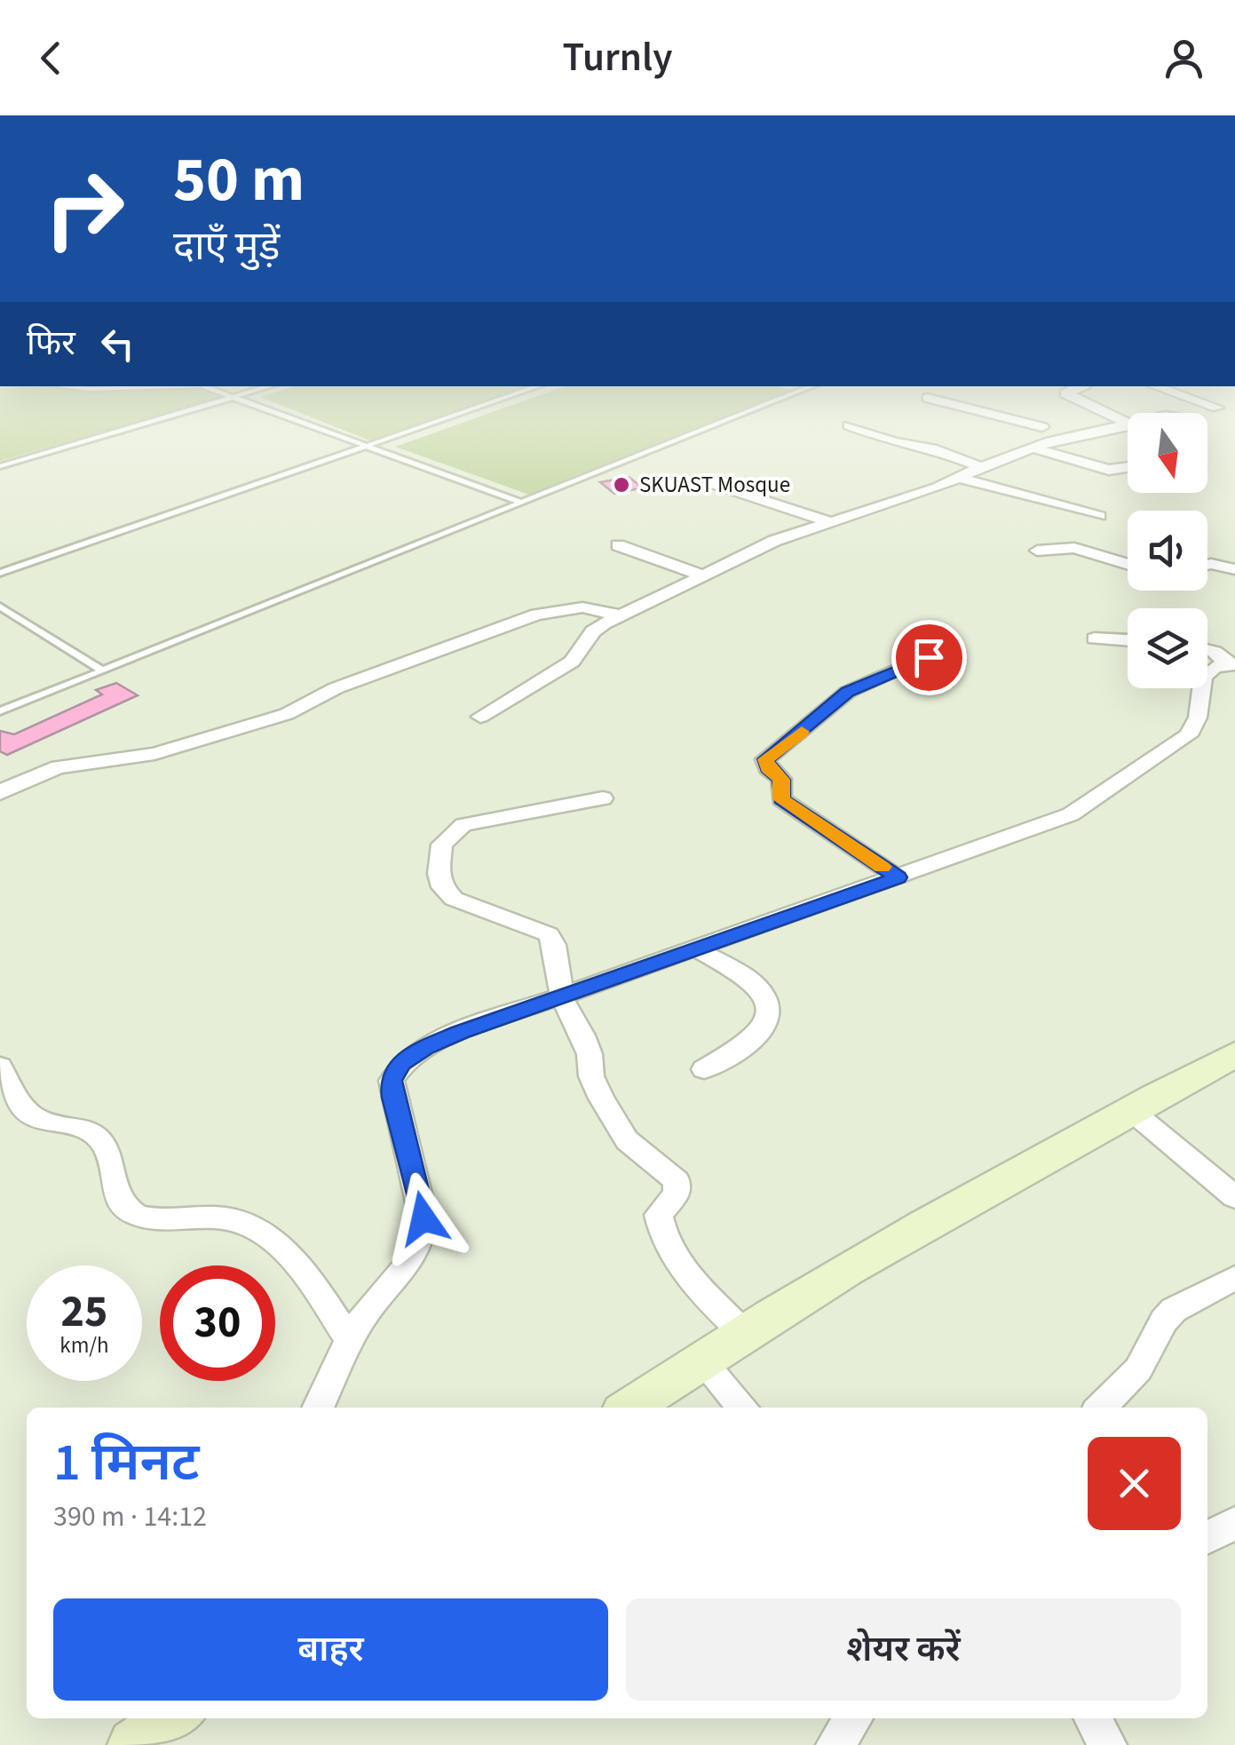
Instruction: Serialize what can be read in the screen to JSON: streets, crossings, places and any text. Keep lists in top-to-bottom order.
{
  "places": ["SKUAST Mosque"],
  "north": "bottom",
  "page": {
    "header": "Turnly",
    "turn": ["50 m", "दाएँ मुड़ें"],
    "then": "फिर",
    "speed": "25 km/h",
    "limit": "30",
    "heading": ["1 मिनट", "390 m · 14:12"],
    "buttons": ["बाहर", "शेयर करें"]
  }
}
